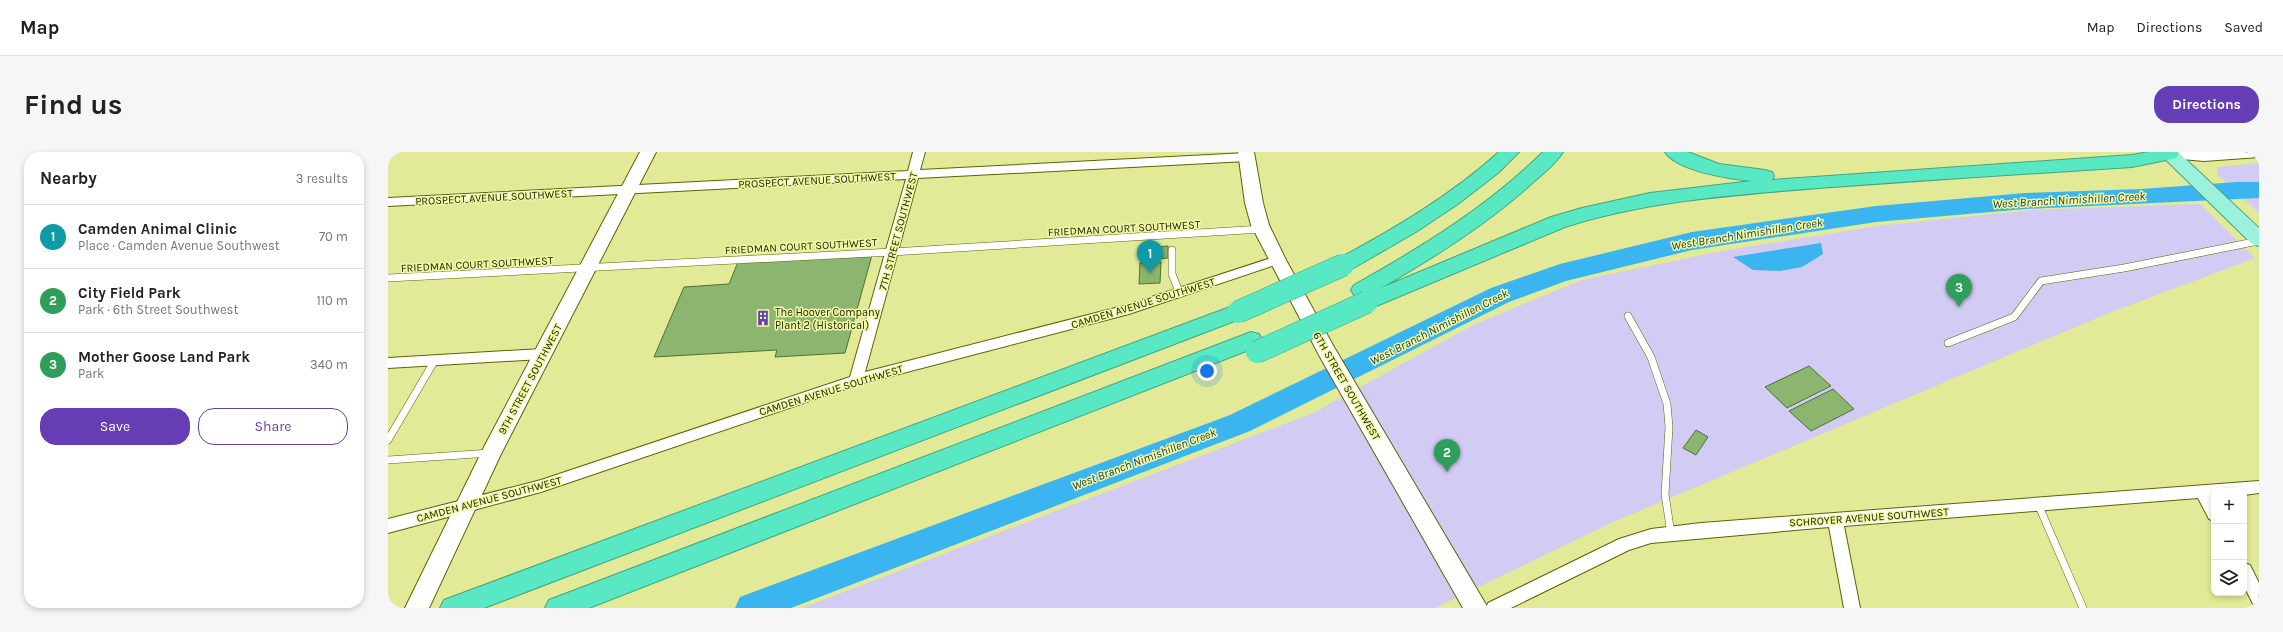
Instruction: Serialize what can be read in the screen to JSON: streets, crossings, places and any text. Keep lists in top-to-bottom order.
{
  "streets": {
    "street": [
      "PROSPECT AVENUE SOUTHWEST",
      "7TH STREET SOUTHWEST",
      "CAMDEN AVENUE SOUTHWEST",
      "9TH STREET SOUTHWEST",
      "6TH STREET SOUTHWEST",
      "SCHROYER AVENUE SOUTHWEST"
    ],
    "lane": ["FRIEDMAN COURT SOUTHWEST"]
  },
  "crossings": [
    ["PROSPECT AVENUE SOUTHWEST", "7TH STREET SOUTHWEST"],
    ["PROSPECT AVENUE SOUTHWEST", "9TH STREET SOUTHWEST"],
    ["PROSPECT AVENUE SOUTHWEST", "6TH STREET SOUTHWEST"],
    ["FRIEDMAN COURT SOUTHWEST", "7TH STREET SOUTHWEST"],
    ["FRIEDMAN COURT SOUTHWEST", "9TH STREET SOUTHWEST"],
    ["FRIEDMAN COURT SOUTHWEST", "6TH STREET SOUTHWEST"],
    ["7TH STREET SOUTHWEST", "CAMDEN AVENUE SOUTHWEST"],
    ["CAMDEN AVENUE SOUTHWEST", "9TH STREET SOUTHWEST"],
    ["CAMDEN AVENUE SOUTHWEST", "6TH STREET SOUTHWEST"]
  ],
  "water": ["West Branch Nimishillen Creek"],
  "places": {
    "building": ["The Hoover Company Plant 2 (Historical)"]
  },
  "page": {
    "header": "Map",
    "nav": ["Map", "Directions", "Saved"],
    "buttons": [
      "Directions",
      ["Save", "Share"]
    ],
    "title": "Find us",
    "heading": ["Nearby", "3 results"],
    "list": [
      {
        "mark": "1",
        "name": "Camden Animal Clinic",
        "note": "Place · Camden Avenue Southwest",
        "value": "70 m"
      },
      {
        "mark": "2",
        "name": "City Field Park",
        "note": "Park · 6th Street Southwest",
        "value": "110 m"
      },
      {
        "mark": "3",
        "name": "Mother Goose Land Park",
        "note": "Park",
        "value": "340 m"
      }
    ],
    "pins": ["1", "3", "2"],
    "map_buttons": ["+", "−"]
  }
}
